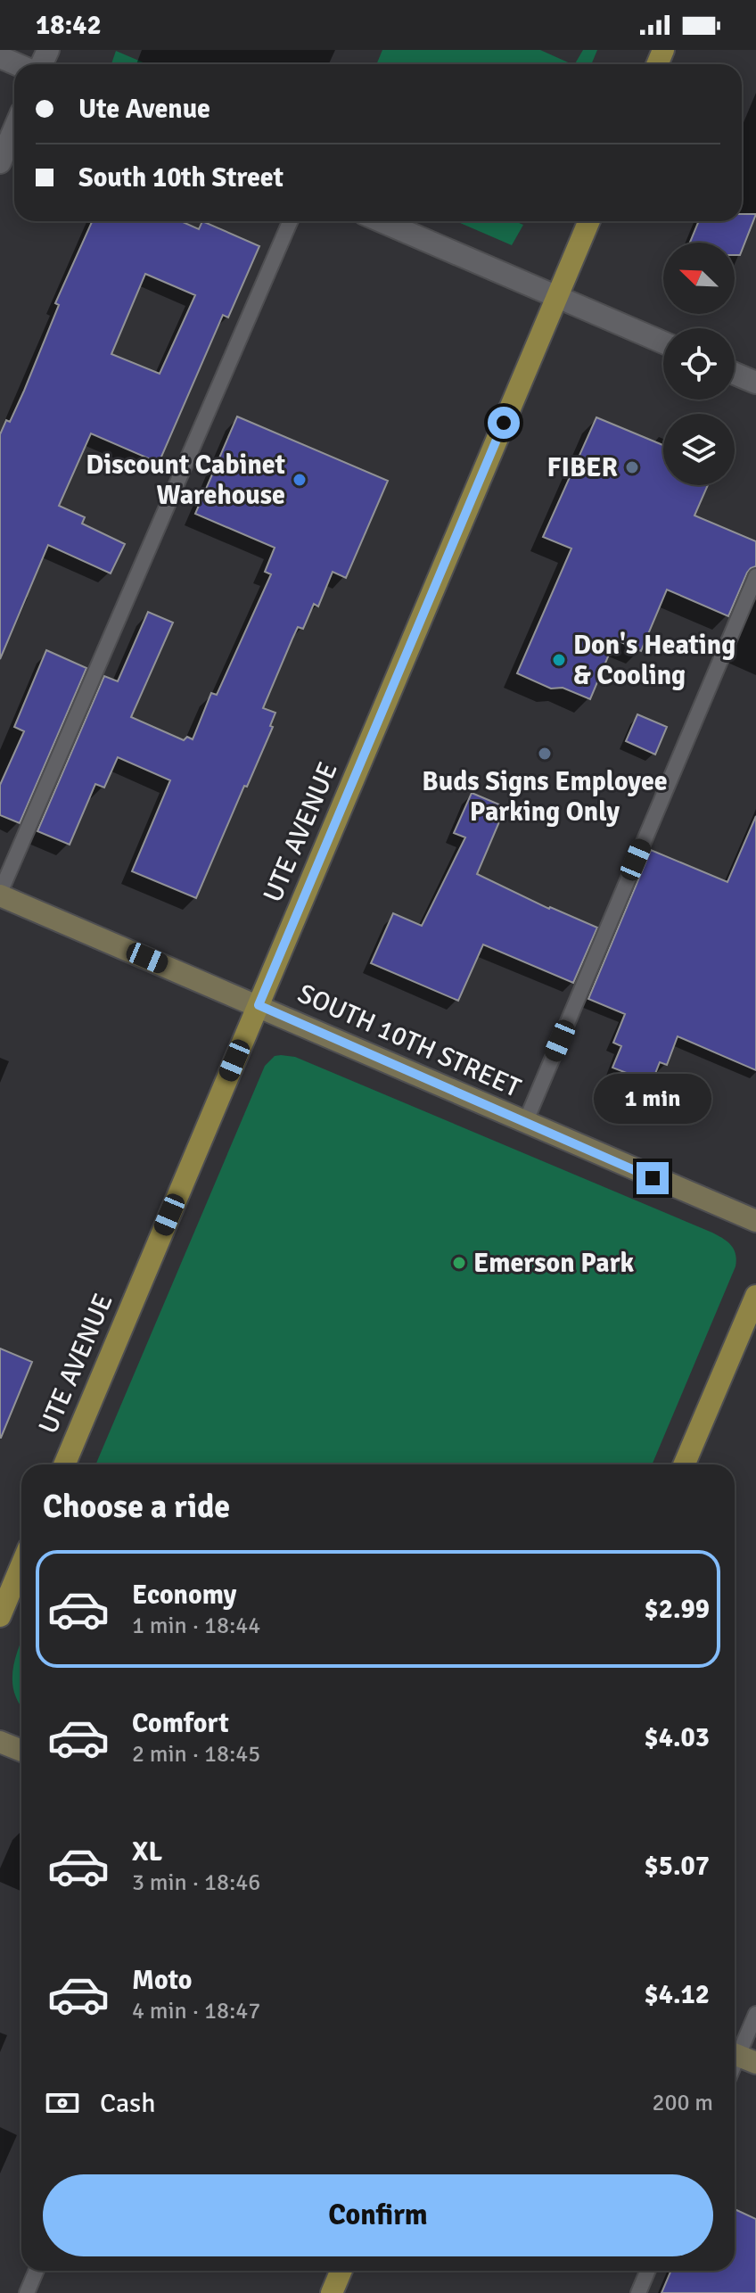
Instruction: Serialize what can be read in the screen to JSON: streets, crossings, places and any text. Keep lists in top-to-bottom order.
{
  "streets": {
    "main road": ["UTE AVENUE"],
    "street": ["SOUTH 10TH STREET"]
  },
  "crossings": [
    ["UTE AVENUE", "SOUTH 10TH STREET"]
  ],
  "places": [
    "FIBER",
    "Discount Cabinet Warehouse",
    "Don's Heating & Cooling",
    "Buds Signs Employee Parking Only",
    "Emerson Park"
  ],
  "north": "top left",
  "page": {
    "status": "18:42",
    "banner": ["Ute Avenue", "South 10th Street"],
    "bubble": "1 min",
    "heading": "Choose a ride",
    "list": [
      {
        "name": "Economy",
        "note": "1 min · 18:44",
        "value": "$2.99"
      },
      {
        "name": "Comfort",
        "note": "2 min · 18:45",
        "value": "$4.03"
      },
      {
        "name": "XL",
        "note": "3 min · 18:46",
        "value": "$5.07"
      },
      {
        "name": "Moto",
        "note": "4 min · 18:47",
        "value": "$4.12"
      }
    ],
    "pay": ["Cash", "200 m"],
    "buttons": "Confirm"
  }
}
